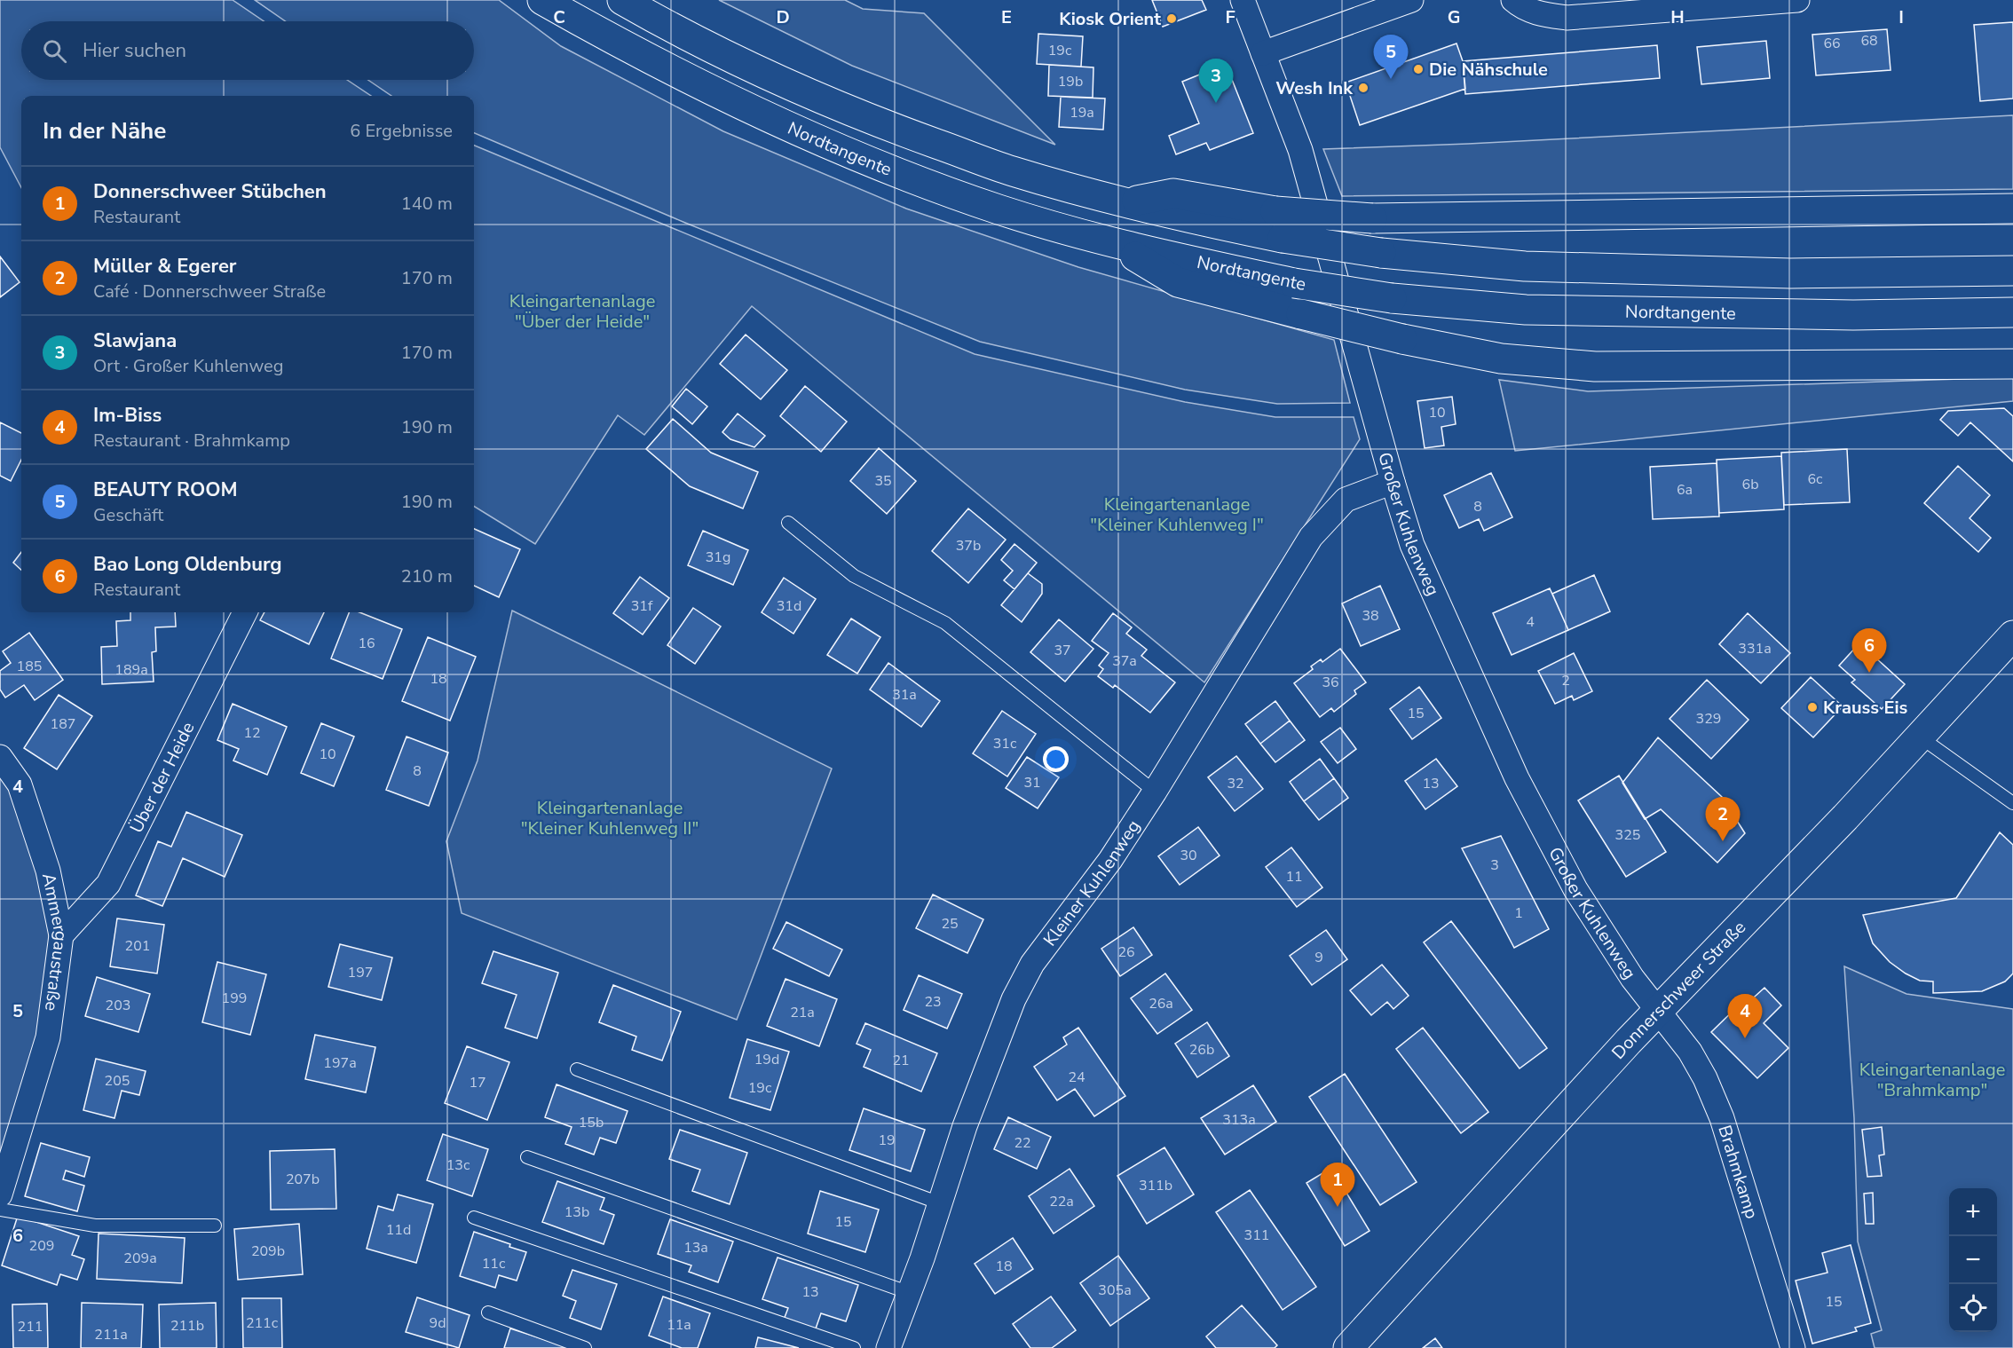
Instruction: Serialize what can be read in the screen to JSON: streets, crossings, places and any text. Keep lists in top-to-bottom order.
{
  "streets": {
    "main road": ["Nordtangente", "Donnerschweer Straße"],
    "street": [
      "Großer Kuhlenweg",
      "Über der Heide",
      "Kleiner Kuhlenweg",
      "Ammergaustraße",
      "Brahmkamp"
    ]
  },
  "crossings": [
    ["Großer Kuhlenweg", "Kleiner Kuhlenweg"],
    ["Großer Kuhlenweg", "Donnerschweer Straße"],
    ["Großer Kuhlenweg", "Brahmkamp"],
    ["Über der Heide", "Ammergaustraße"],
    ["Donnerschweer Straße", "Brahmkamp"]
  ],
  "parks": [
    "Kleingartenanlage \"Über der Heide\"",
    "Kleingartenanlage \"Kleiner Kuhlenweg I\"",
    "Kleingartenanlage \"Kleiner Kuhlenweg II\"",
    "Kleingartenanlage \"Brahmkamp\""
  ],
  "places": [
    "Kiosk Orient",
    "Die Nähschule",
    "Wesh Ink",
    "Krauss Eis"
  ],
  "house_numbers": [
    "68",
    "66",
    "19c",
    "19b",
    "19a",
    "10",
    "6c",
    "35",
    "6b",
    "6a",
    "8",
    "37b",
    "31g",
    "31f",
    "31d",
    "38",
    "4",
    "16",
    "331a",
    "37",
    "37a",
    "185",
    "189a",
    "18",
    "2",
    "36",
    "31a",
    "15",
    "329",
    "187",
    "12",
    "31c",
    "10",
    "8",
    "31",
    "32",
    "13",
    "325",
    "30",
    "3",
    "11",
    "1",
    "25",
    "201",
    "26",
    "9",
    "197",
    "199",
    "23",
    "26a",
    "203",
    "21a",
    "26b",
    "19d",
    "21",
    "197a",
    "24",
    "205",
    "17",
    "19c",
    "313a",
    "15b",
    "19",
    "22",
    "13c",
    "207b",
    "311b",
    "22a",
    "13b",
    "15",
    "11d",
    "311",
    "209",
    "13a",
    "209b",
    "209a",
    "11c",
    "18",
    "305a",
    "13",
    "15",
    "211c",
    "9d",
    "11a",
    "211b",
    "211",
    "211a"
  ],
  "page": {
    "search": "Hier suchen",
    "pins": [
      "5",
      "3",
      "6",
      "2",
      "4",
      "1"
    ],
    "heading": ["In der Nähe", "6 Ergebnisse"],
    "list": [
      {
        "mark": "1",
        "name": "Donnerschweer Stübchen",
        "note": "Restaurant",
        "value": "140 m"
      },
      {
        "mark": "2",
        "name": "Müller & Egerer",
        "note": "Café · Donnerschweer Straße",
        "value": "170 m"
      },
      {
        "mark": "3",
        "name": "Slawjana",
        "note": "Ort · Großer Kuhlenweg",
        "value": "170 m"
      },
      {
        "mark": "4",
        "name": "Im-Biss",
        "note": "Restaurant · Brahmkamp",
        "value": "190 m"
      },
      {
        "mark": "5",
        "name": "BEAUTY ROOM",
        "note": "Geschäft",
        "value": "190 m"
      },
      {
        "mark": "6",
        "name": "Bao Long Oldenburg",
        "note": "Restaurant",
        "value": "210 m"
      }
    ],
    "map_buttons": ["+", "−"]
  },
  "grid": {
    "columns": [
      "C",
      "D",
      "E",
      "F",
      "G",
      "H",
      "I"
    ],
    "rows": ["4", "5", "6"]
  }
}
